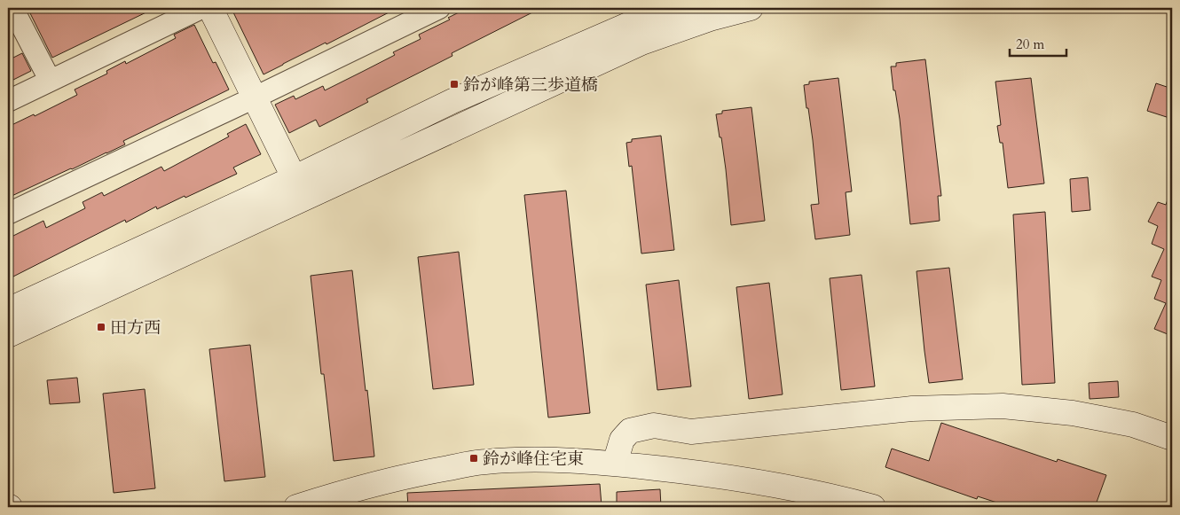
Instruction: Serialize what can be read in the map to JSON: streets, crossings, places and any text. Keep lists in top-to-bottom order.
{
  "places": {
    "transit": ["鈴が峰第三歩道橋", "田方西", "鈴が峰住宅東"]
  },
  "scale_bar": "20 m"
}
